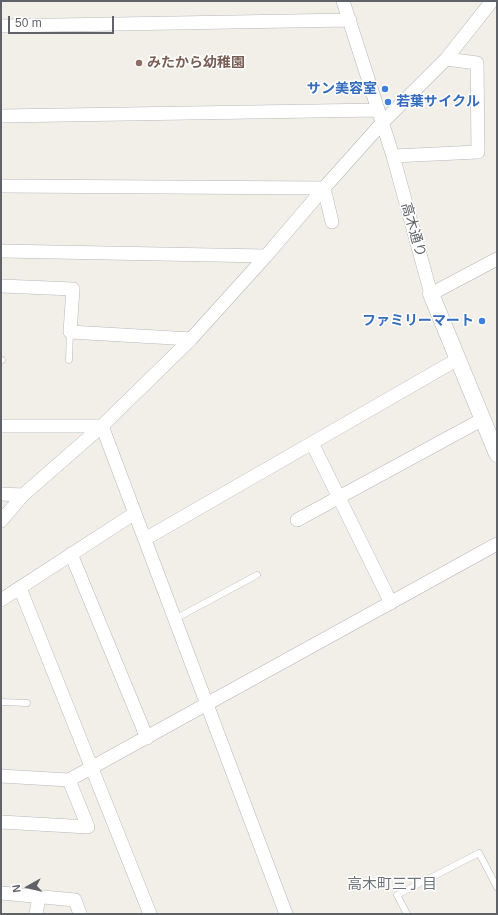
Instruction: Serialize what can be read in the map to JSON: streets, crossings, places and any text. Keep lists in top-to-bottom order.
{
  "streets": {
    "street": ["高木通り"]
  },
  "districts": ["高木町三丁目"],
  "places": [
    "みたから幼稚園",
    "サン美容室",
    "若葉サイクル",
    "ファミリーマート"
  ],
  "scale_bar": "50 m",
  "north": "left"
}
